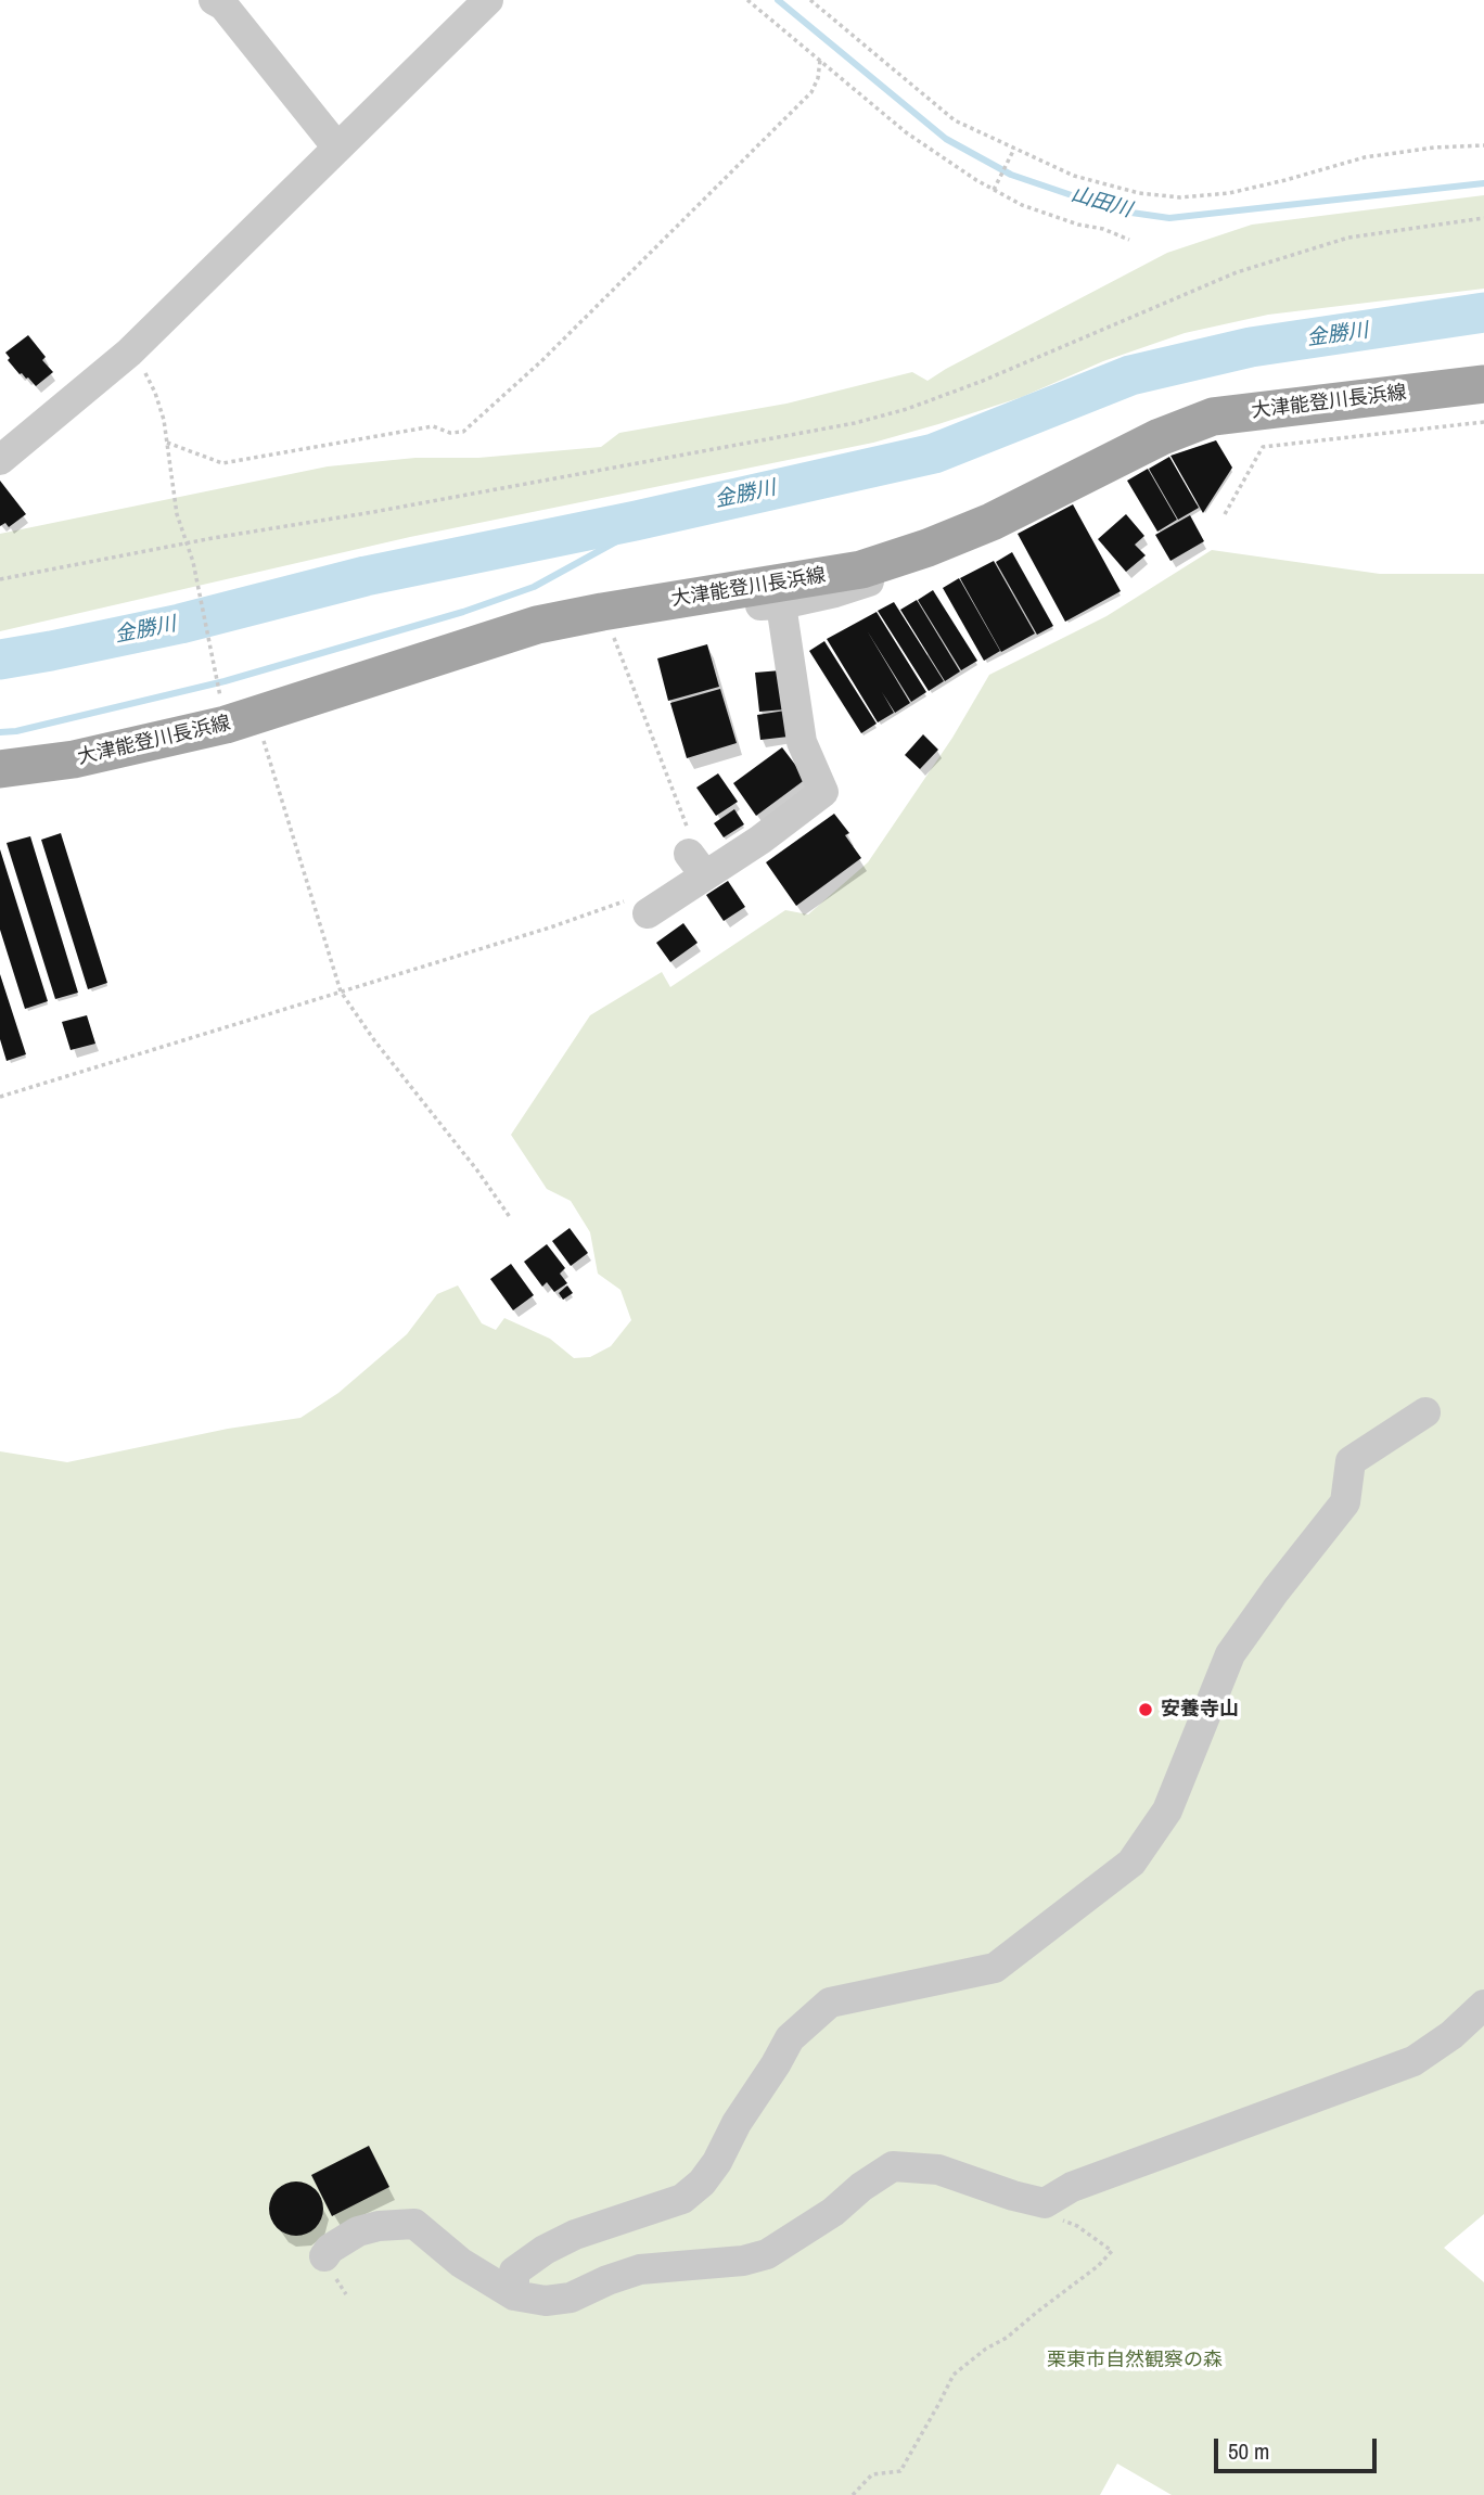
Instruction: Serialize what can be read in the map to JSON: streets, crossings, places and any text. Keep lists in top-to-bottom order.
{
  "streets": {
    "main road": ["大津能登川長浜線"]
  },
  "water": ["山田川", "金勝川"],
  "parks": ["栗東市自然観察の森"],
  "places": ["安養寺山"],
  "scale_bar": "50 m"
}
